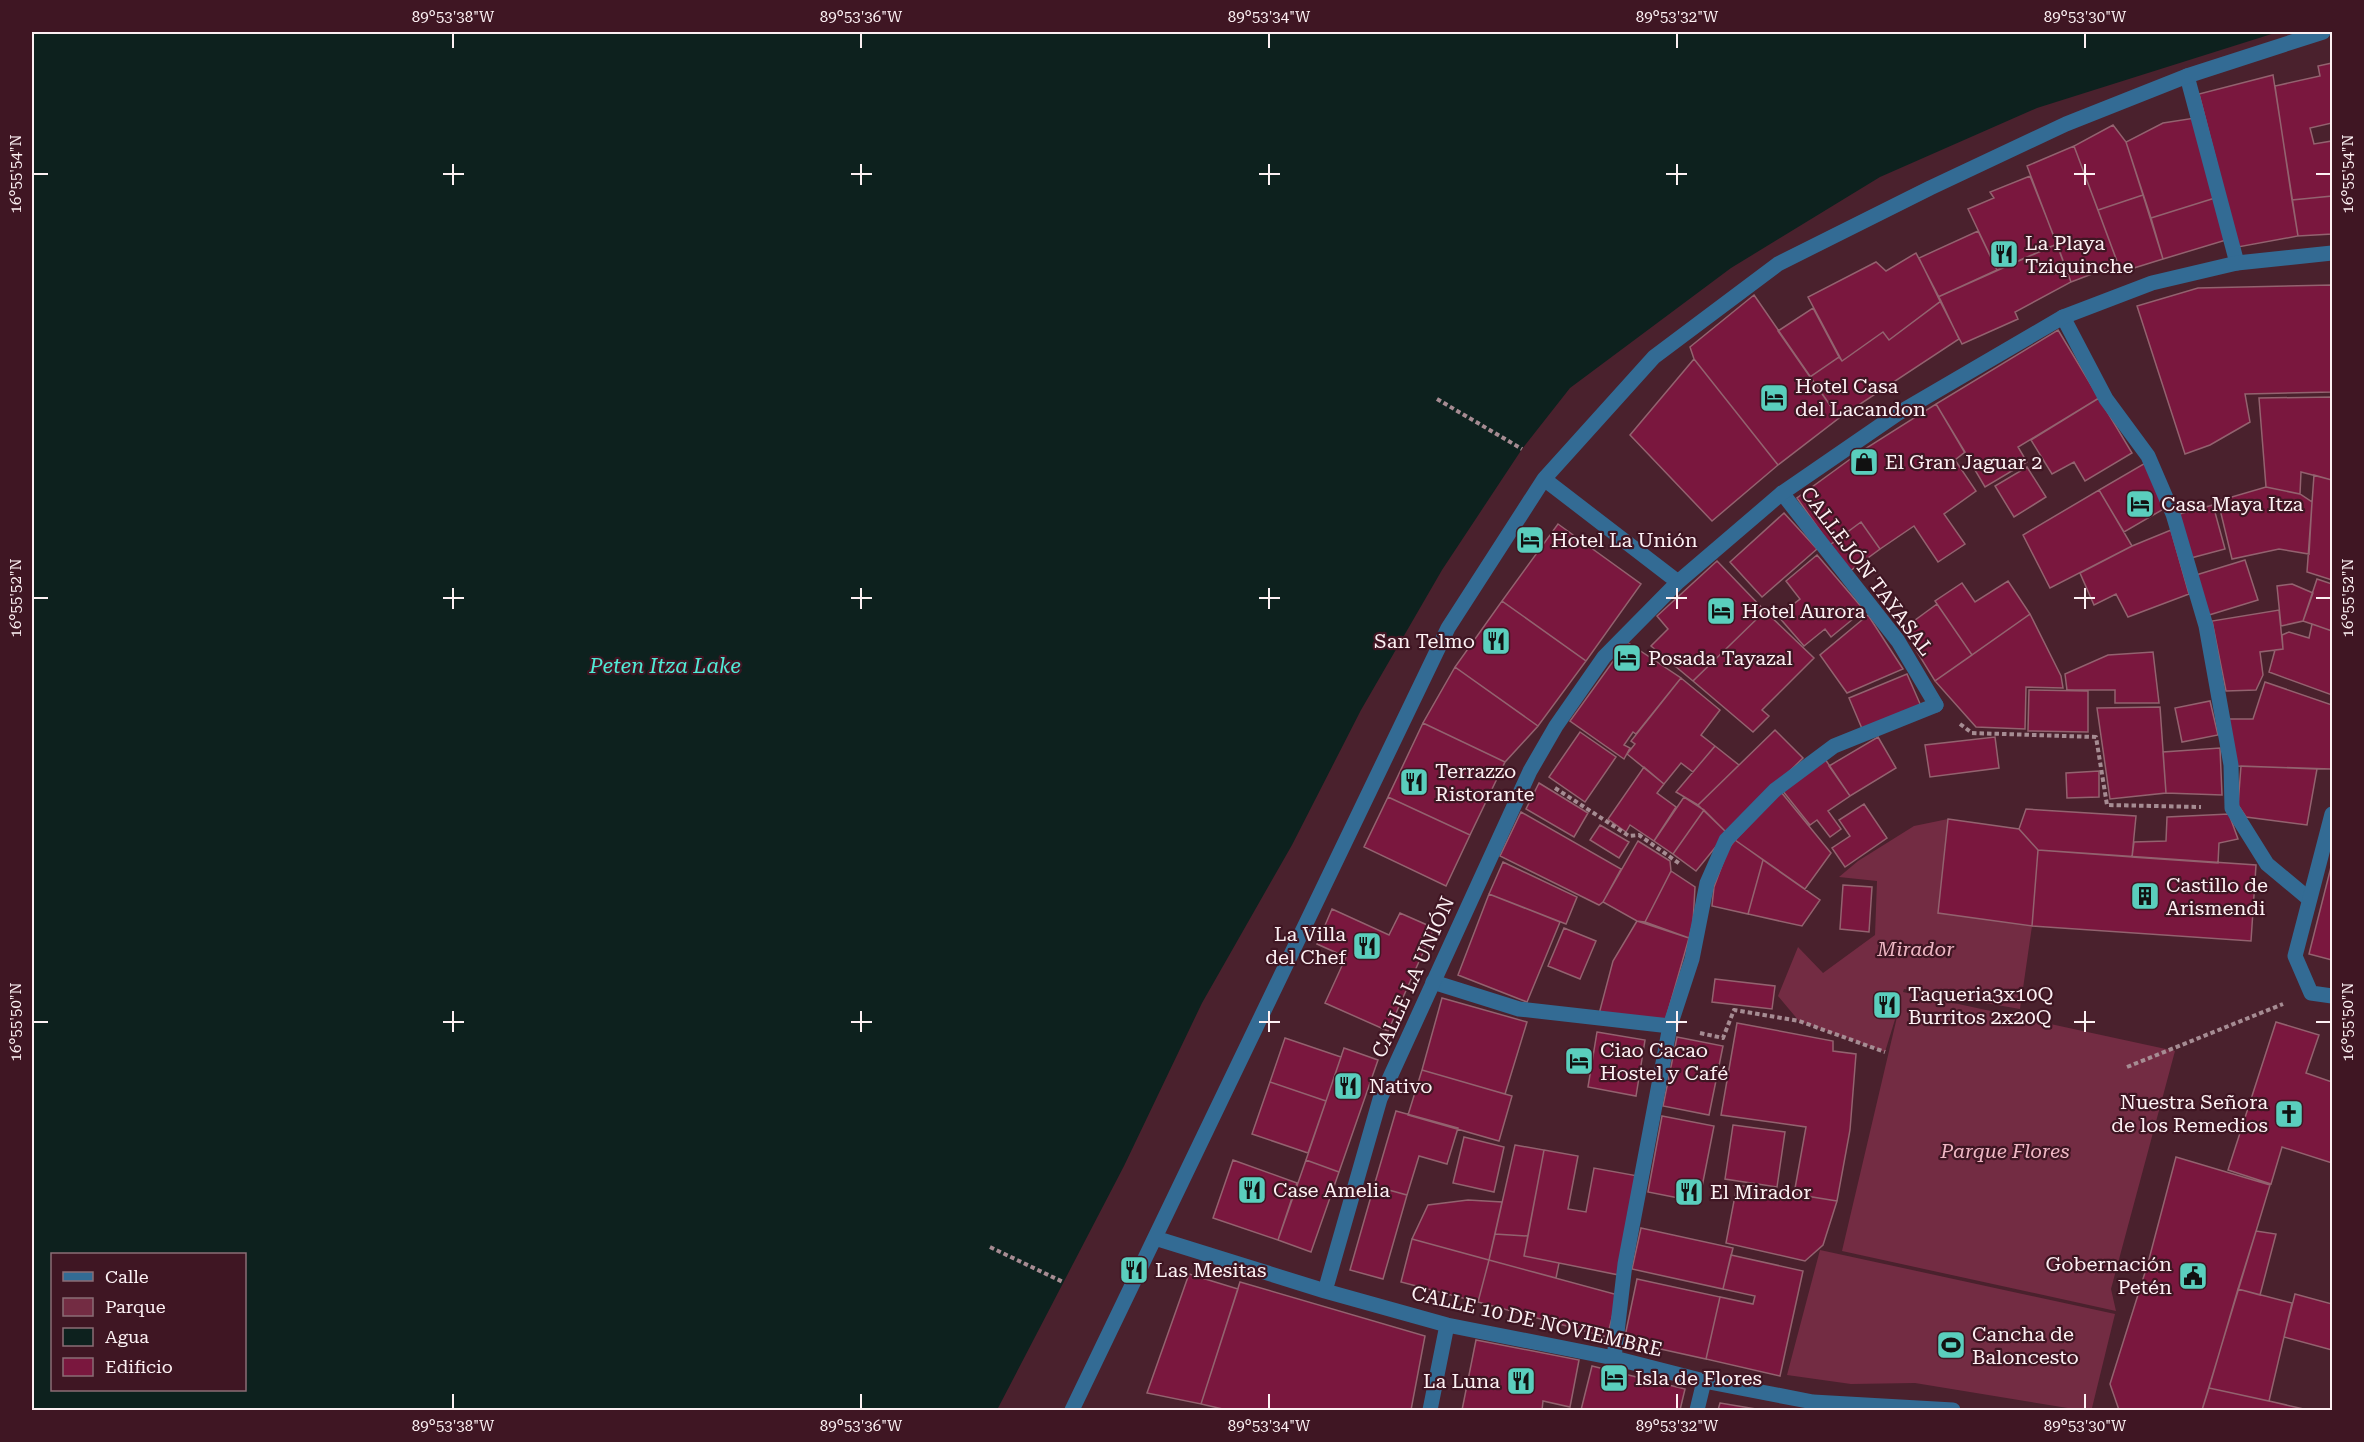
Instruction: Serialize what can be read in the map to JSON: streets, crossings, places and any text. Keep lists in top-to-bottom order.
{
  "streets": {
    "street": ["CALLEJÓN TAYASAL", "CALLE LA UNIÓN", "CALLE 10 DE NOVIEMBRE"]
  },
  "crossings": [
    ["CALLEJÓN TAYASAL", "CALLE LA UNIÓN"],
    ["CALLE LA UNIÓN", "CALLE 10 DE NOVIEMBRE"]
  ],
  "water": ["Peten Itza Lake"],
  "parks": ["Mirador", "Parque Flores"],
  "places": {
    "restaurant": [
      "La Playa Tziquinche",
      "San Telmo",
      "Terrazzo Ristorante",
      "La Villa del Chef",
      "Taqueria3x10Q Burritos 2x20Q",
      "Nativo",
      "Case Amelia",
      "El Mirador",
      "Las Mesitas",
      "La Luna"
    ],
    "hotel": [
      "Hotel Casa del Lacandon",
      "Casa Maya Itza",
      "Hotel La Unión",
      "Hotel Aurora",
      "Posada Tayazal",
      "Ciao Cacao Hostel y Café",
      "Isla de Flores"
    ],
    "shop": ["El Gran Jaguar 2"],
    "building": ["Castillo de Arismendi"],
    "church": ["Nuestra Señora de los Remedios"],
    "public building": ["Gobernación Petén"],
    "sports": ["Cancha de Baloncesto"]
  },
  "legend": [
    "Calle",
    "Parque",
    "Agua",
    "Edificio"
  ],
  "coordinates": [
    "89°53'38\"W",
    "89°53'36\"W",
    "89°53'34\"W",
    "89°53'32\"W",
    "89°53'30\"W",
    "16°55'54\"N",
    "16°55'52\"N",
    "16°55'50\"N"
  ]
}
